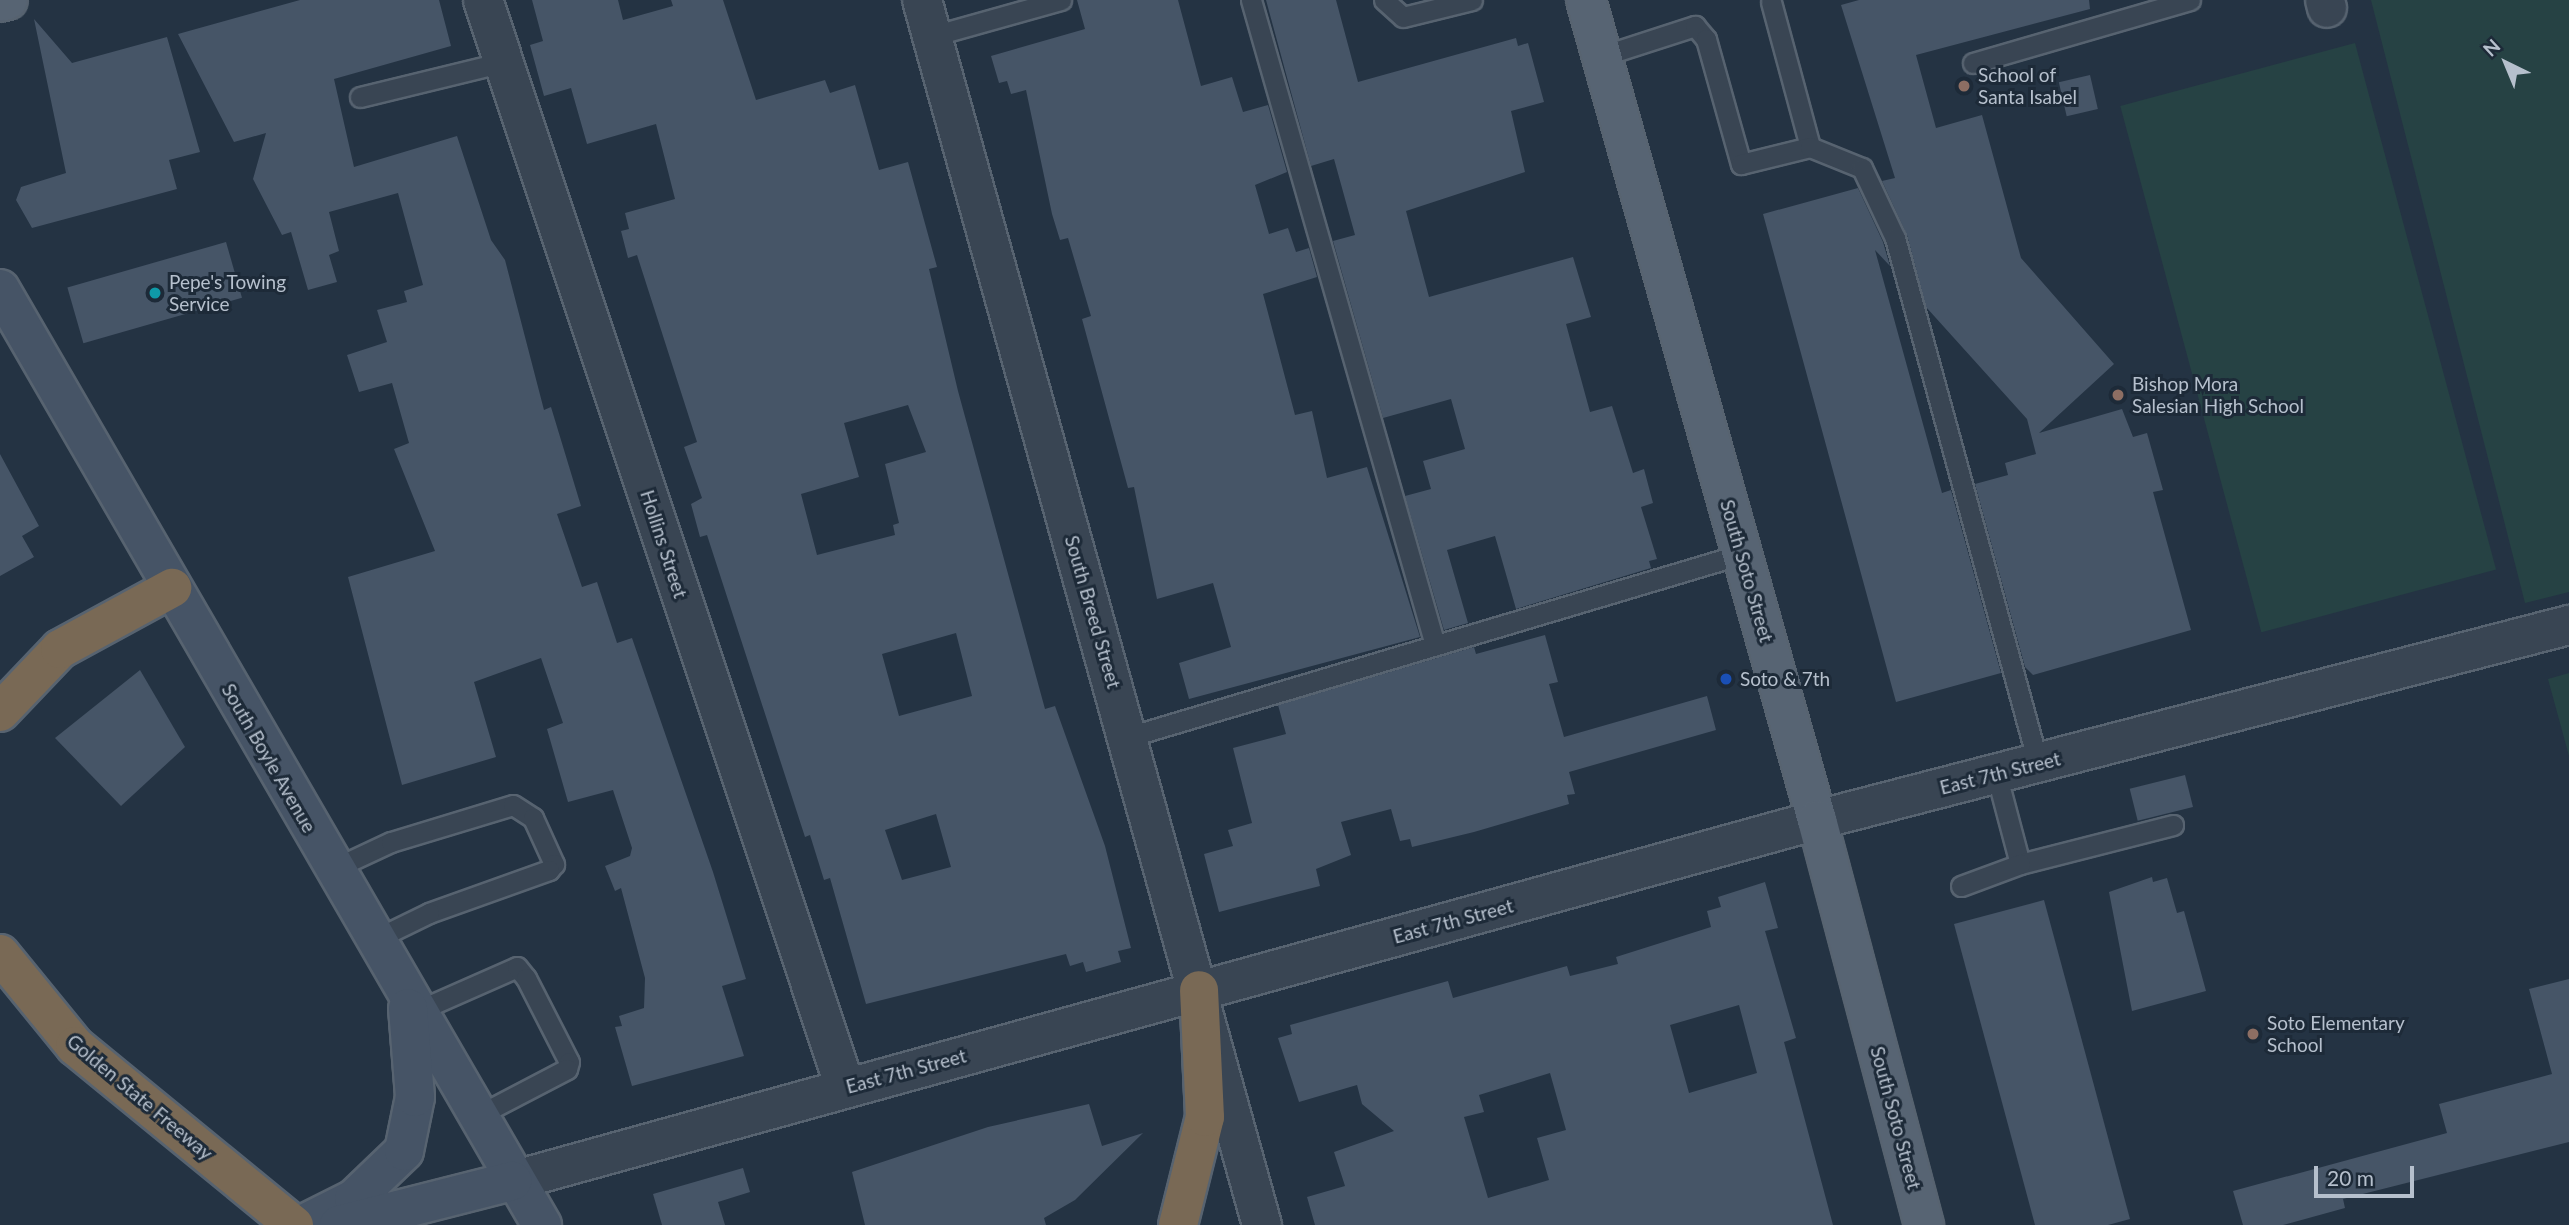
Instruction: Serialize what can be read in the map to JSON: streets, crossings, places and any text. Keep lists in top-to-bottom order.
{
  "streets": {
    "highway": ["Golden State Freeway"],
    "main road": ["South Soto Street", "South Boyle Avenue", "East 7th Street"],
    "street": ["Hollins Street", "South Breed Street"]
  },
  "crossings": [
    ["Hollins Street", "East 7th Street"],
    ["South Soto Street", "East 7th Street"],
    ["South Breed Street", "East 7th Street"],
    ["South Boyle Avenue", "East 7th Street"]
  ],
  "places": [
    "School of Santa Isabel",
    "Pepe's Towing Service",
    "Bishop Mora Salesian High School",
    "Soto & 7th",
    "Soto Elementary School"
  ],
  "scale_bar": "20 m",
  "north": "top left"
}
